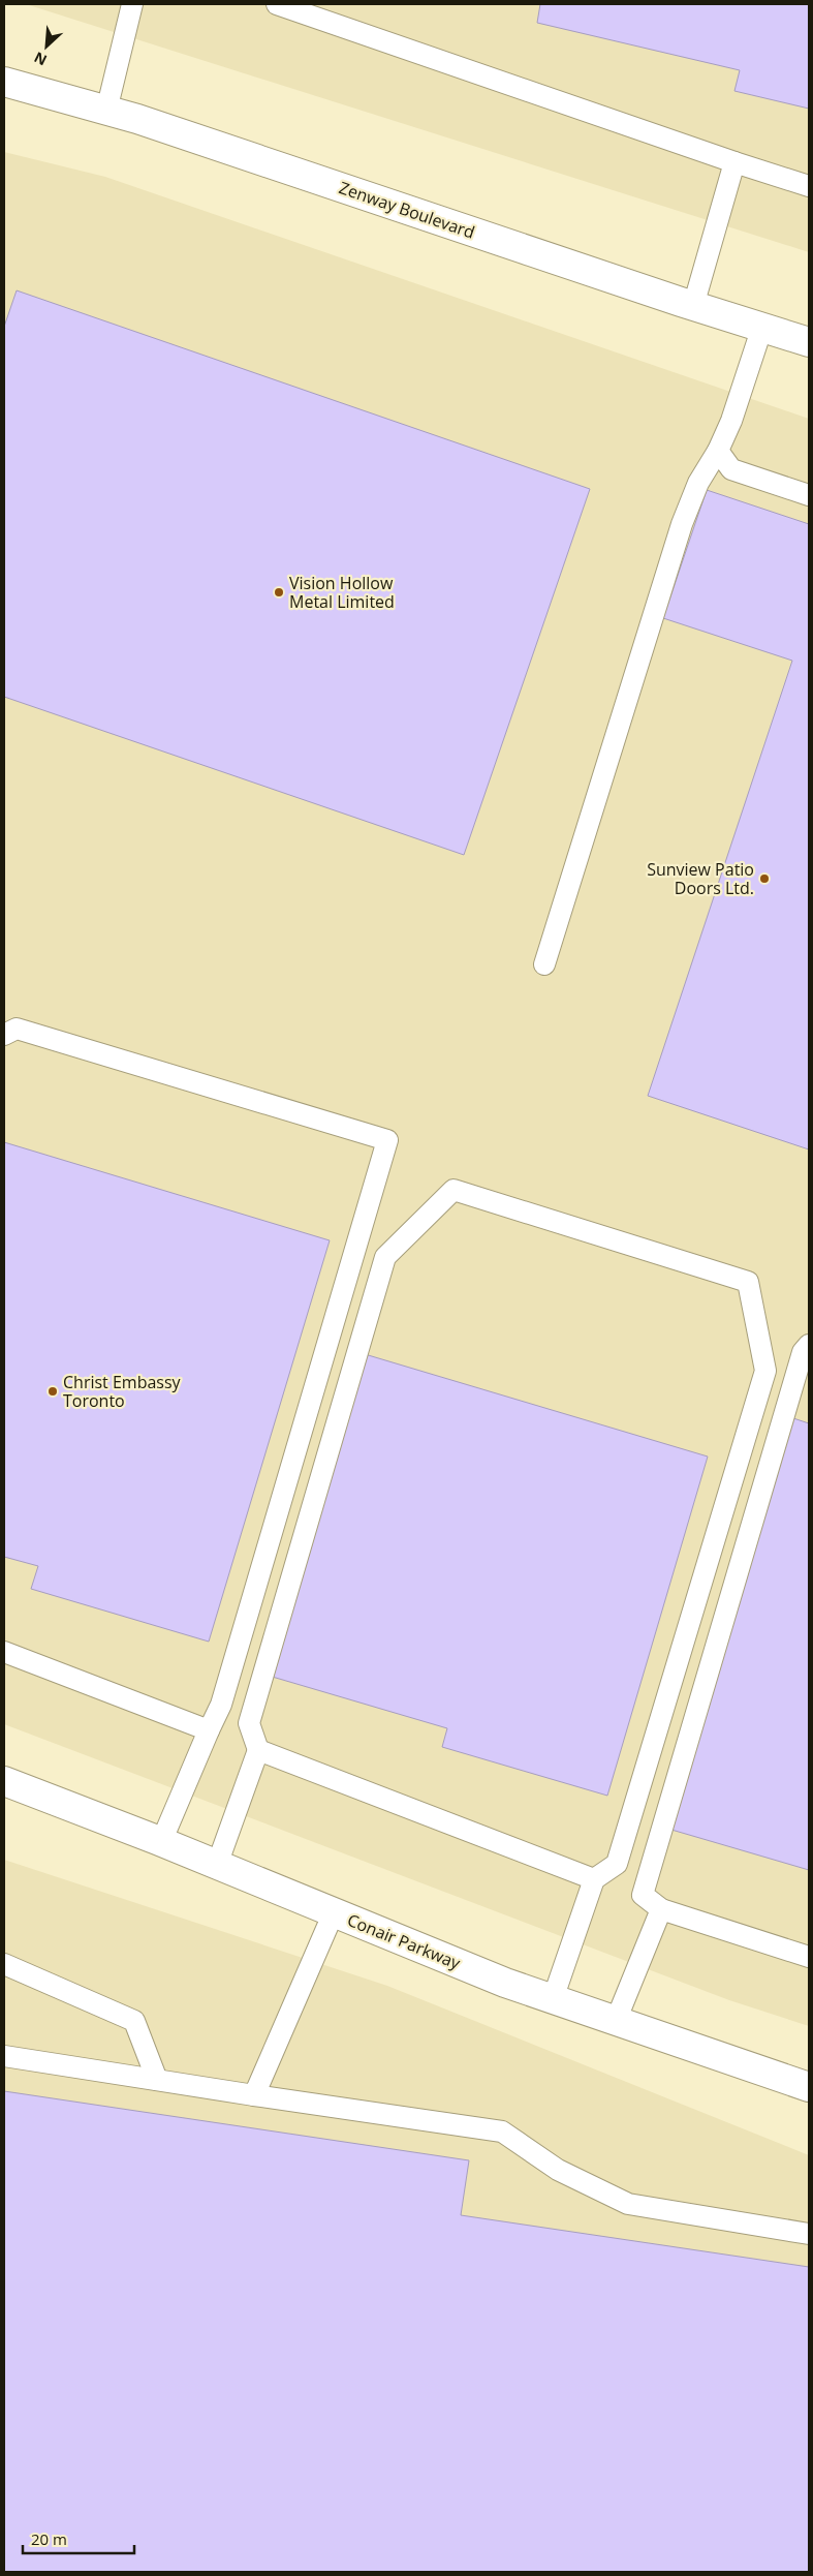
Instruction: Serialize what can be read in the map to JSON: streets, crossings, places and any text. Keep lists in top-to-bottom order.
{
  "streets": {
    "street": ["Zenway Boulevard", "Conair Parkway"]
  },
  "places": ["Vision Hollow Metal Limited", "Sunview Patio Doors Ltd.", "Christ Embassy Toronto"],
  "scale_bar": "20 m",
  "north": "bottom left"
}
